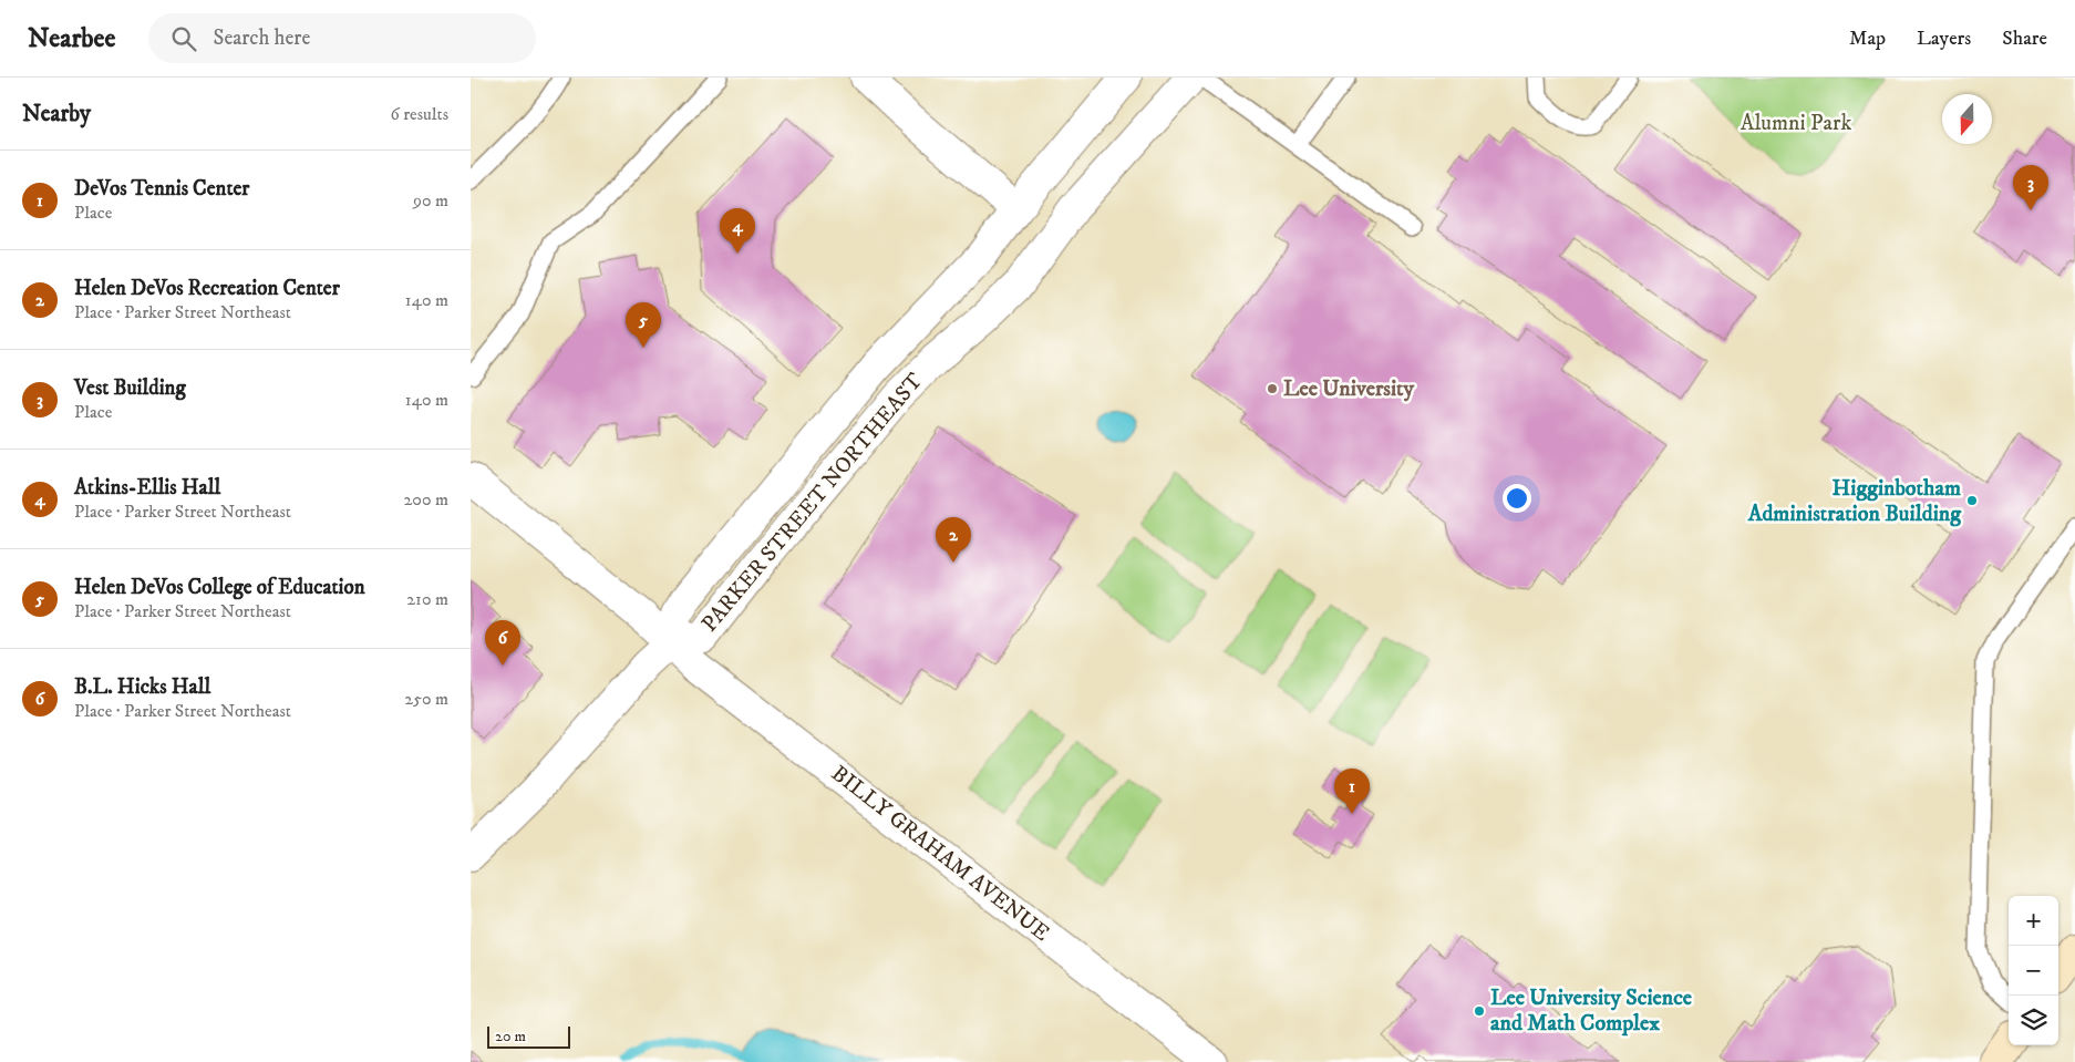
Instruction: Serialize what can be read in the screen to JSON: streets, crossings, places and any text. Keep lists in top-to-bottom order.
{
  "streets": {
    "street": ["PARKER STREET NORTHEAST", "BILLY GRAHAM AVENUE"]
  },
  "crossings": [
    ["PARKER STREET NORTHEAST", "BILLY GRAHAM AVENUE"]
  ],
  "parks": ["Alumni Park"],
  "places": ["Lee University", "Higginbotham Administration Building", "Lee University Science and Math Complex"],
  "scale_bar": "20 m",
  "north": "bottom",
  "page": {
    "header": "Nearbee",
    "search": "Search here",
    "nav": ["Map", "Layers", "Share"],
    "heading": ["Nearby", "6 results"],
    "list": [
      {
        "mark": "1",
        "name": "DeVos Tennis Center",
        "note": "Place",
        "value": "90 m"
      },
      {
        "mark": "2",
        "name": "Helen DeVos Recreation Center",
        "note": "Place · Parker Street Northeast",
        "value": "140 m"
      },
      {
        "mark": "3",
        "name": "Vest Building",
        "note": "Place",
        "value": "140 m"
      },
      {
        "mark": "4",
        "name": "Atkins-Ellis Hall",
        "note": "Place · Parker Street Northeast",
        "value": "200 m"
      },
      {
        "mark": "5",
        "name": "Helen DeVos College of Education",
        "note": "Place · Parker Street Northeast",
        "value": "210 m"
      },
      {
        "mark": "6",
        "name": "B.L. Hicks Hall",
        "note": "Place · Parker Street Northeast",
        "value": "250 m"
      }
    ],
    "pins": [
      "3",
      "4",
      "5",
      "2",
      "6",
      "1"
    ],
    "map_buttons": ["+", "−"],
    "scale": "20 m"
  }
}
